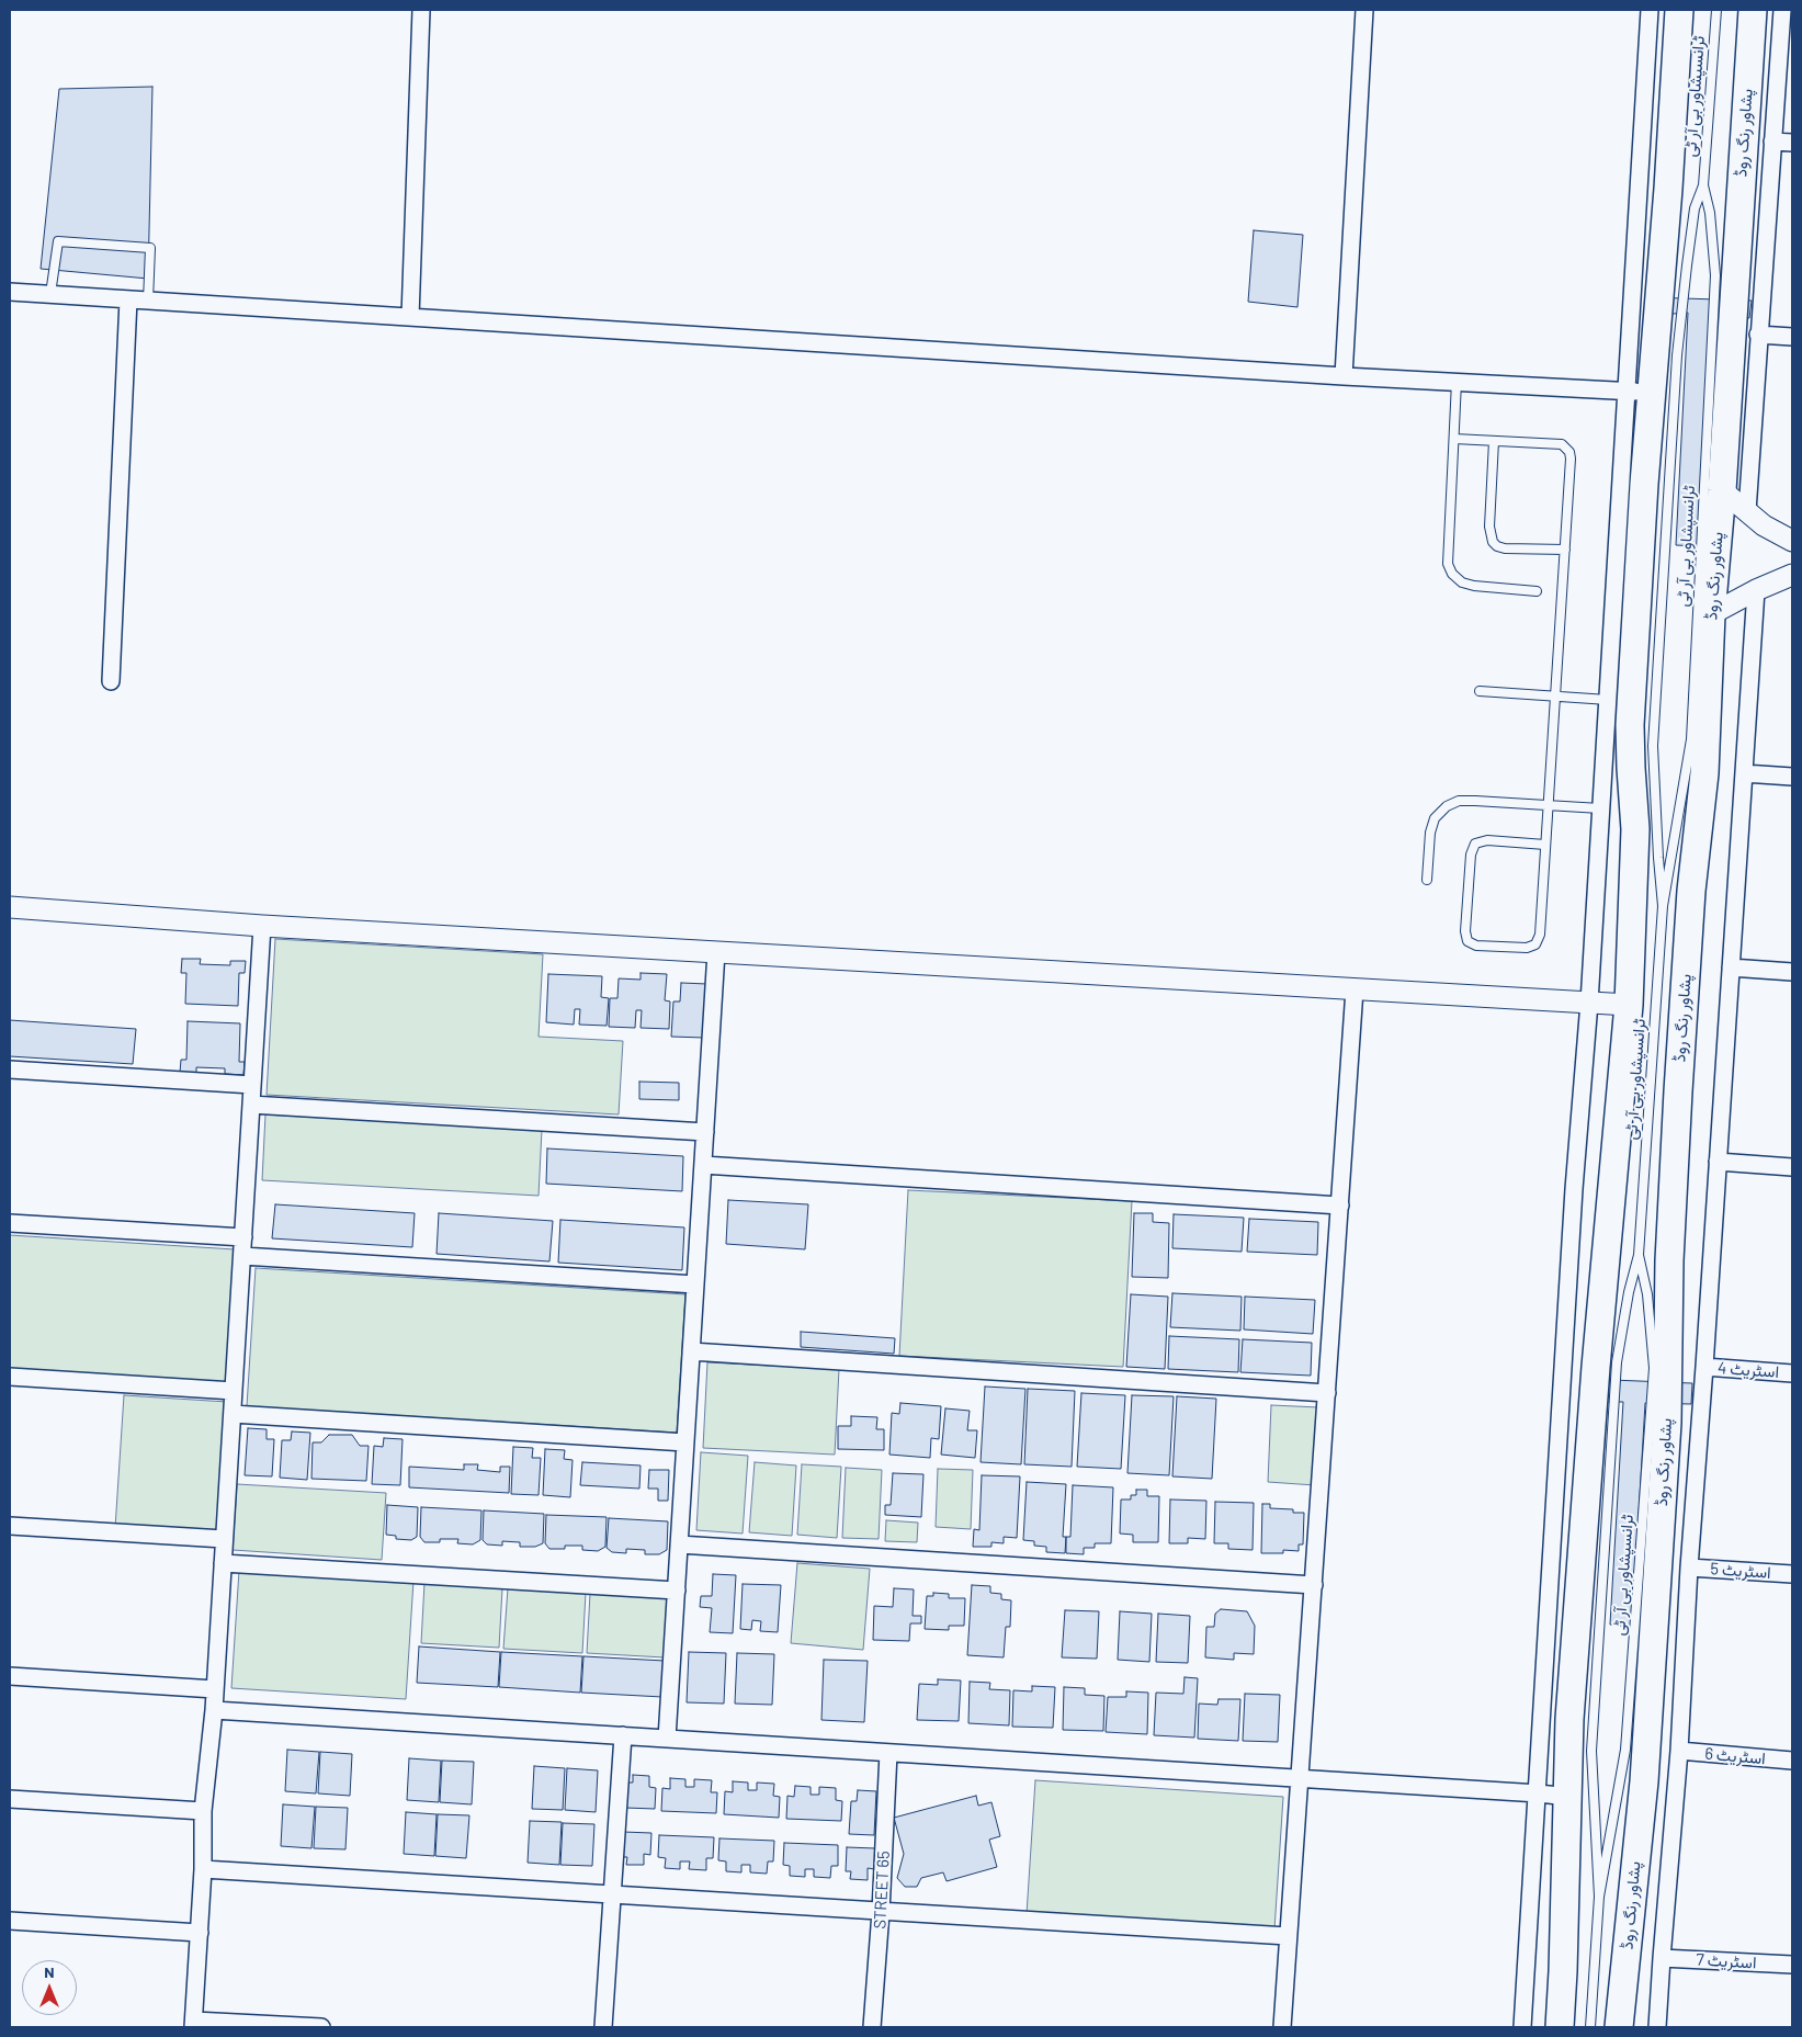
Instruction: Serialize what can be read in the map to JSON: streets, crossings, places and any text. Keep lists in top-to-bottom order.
{
  "streets": {
    "highway": ["پشاور رنگ روڈ"],
    "street": [
      "اسٹریٹ 4",
      "اسٹریٹ 5",
      "اسٹریٹ 6",
      "STREET 65",
      "اسٹریٹ 7"
    ],
    "lane": ["ٹرانسپشاور بی آر ٹی"]
  },
  "north": "top"
}
